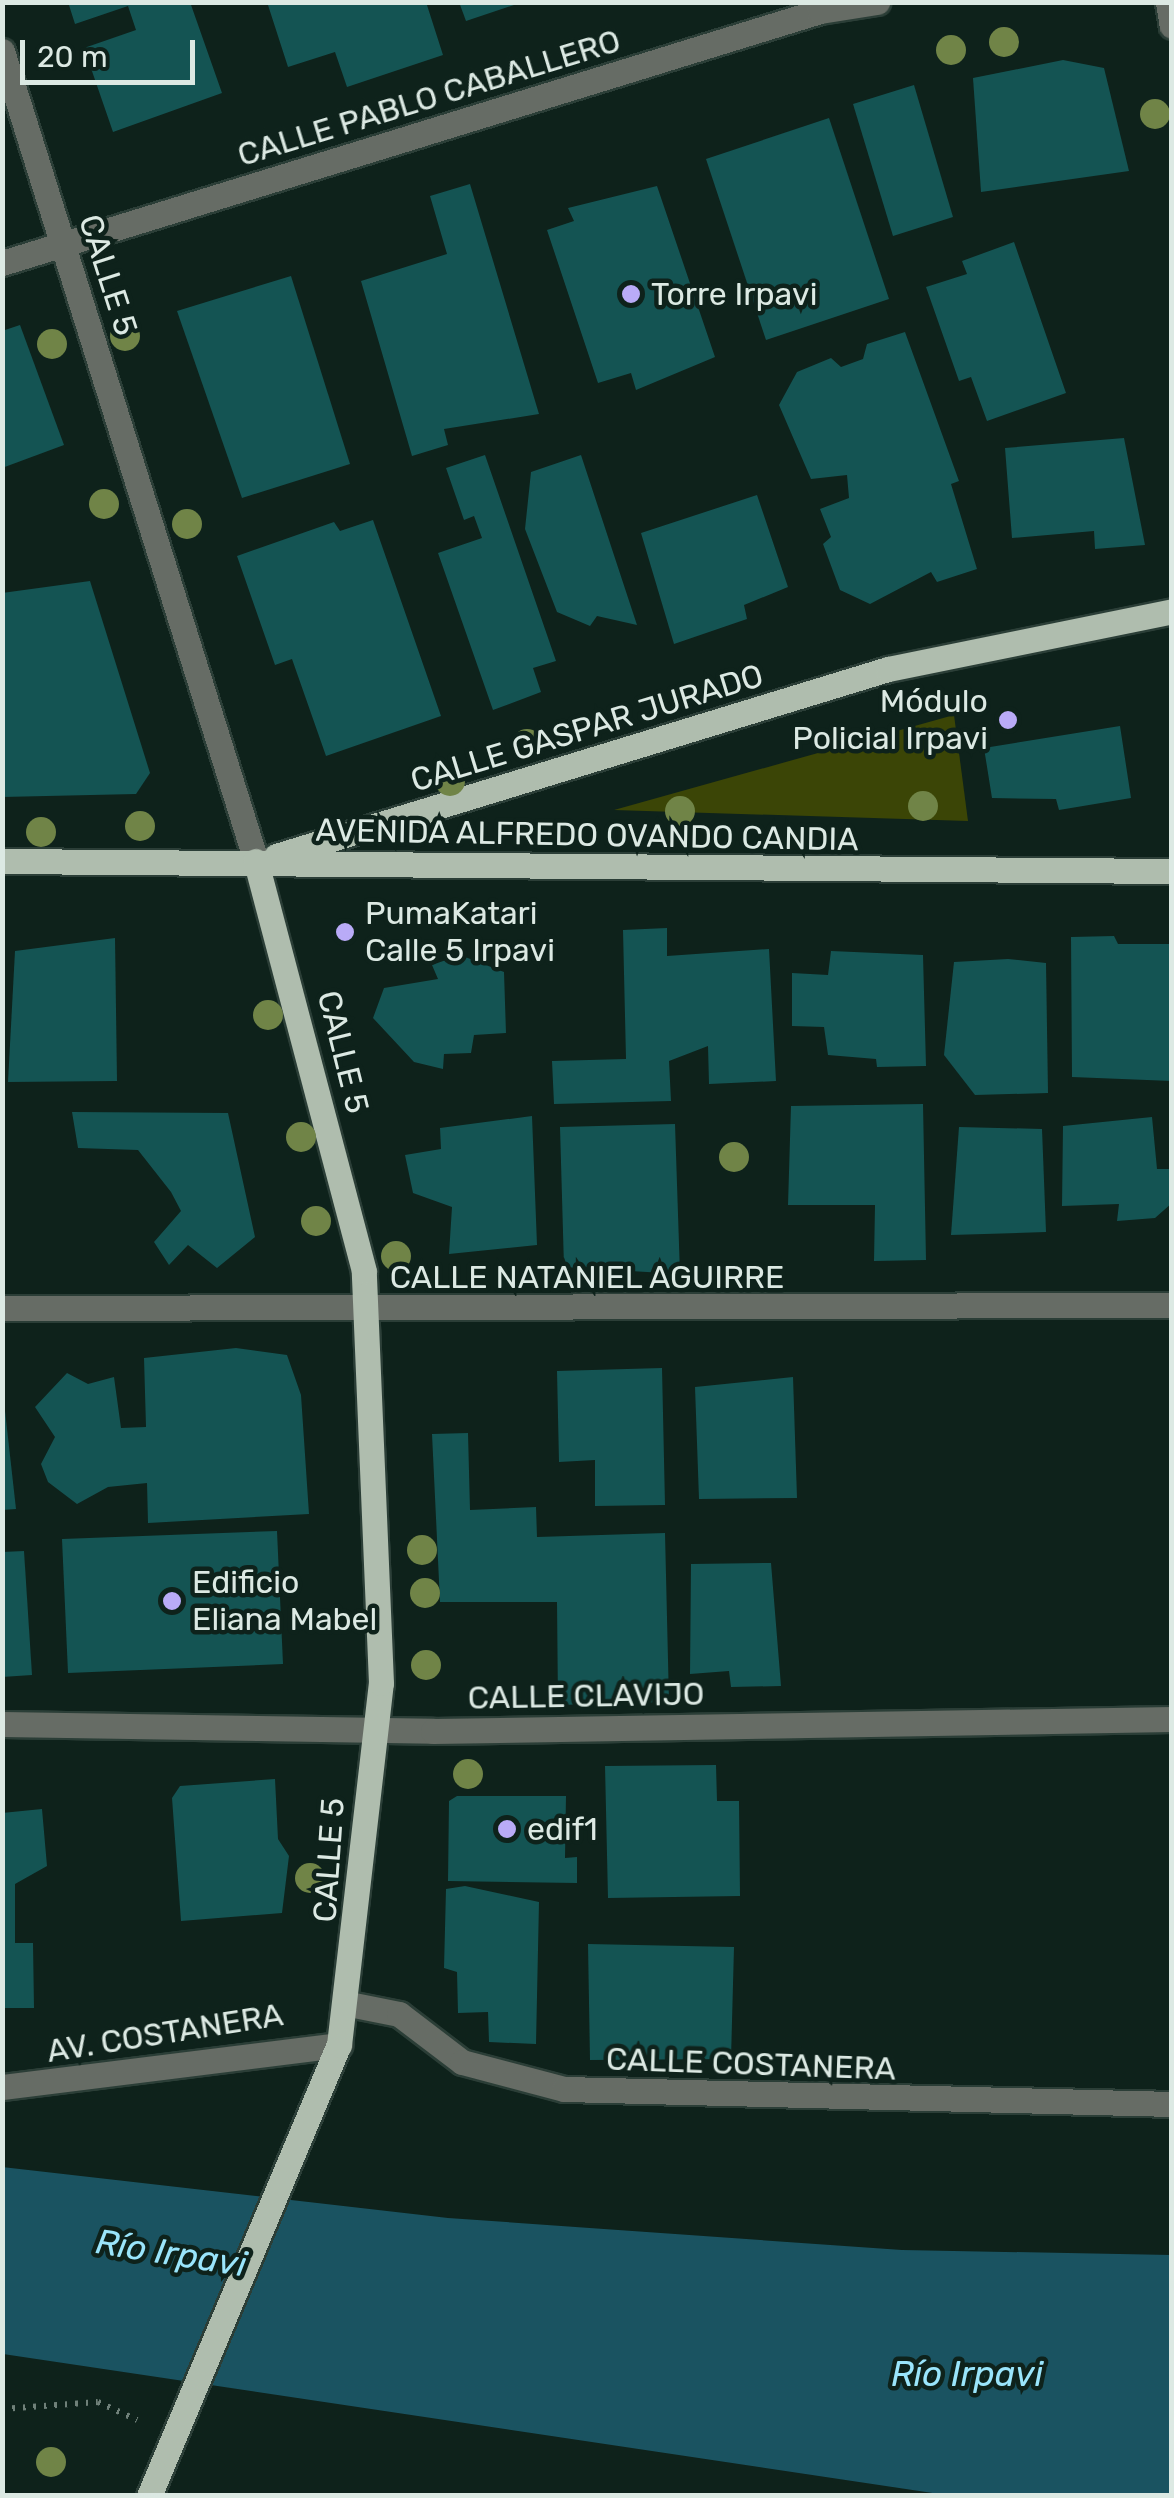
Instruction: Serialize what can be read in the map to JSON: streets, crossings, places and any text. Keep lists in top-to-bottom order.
{
  "streets": {
    "main road": ["CALLE 5", "CALLE GASPAR JURADO", "AVENIDA ALFREDO OVANDO CANDIA"],
    "street": [
      "CALLE PABLO CABALLERO",
      "CALLE NATANIEL AGUIRRE",
      "CALLE CLAVIJO",
      "AV. COSTANERA",
      "CALLE COSTANERA"
    ]
  },
  "crossings": [
    ["CALLE PABLO CABALLERO", "CALLE 5"],
    ["CALLE 5", "CALLE GASPAR JURADO"],
    ["CALLE 5", "AVENIDA ALFREDO OVANDO CANDIA"],
    ["CALLE 5", "CALLE NATANIEL AGUIRRE"],
    ["CALLE 5", "CALLE CLAVIJO"],
    ["CALLE 5", "AV. COSTANERA"],
    ["CALLE 5", "CALLE COSTANERA"],
    ["CALLE GASPAR JURADO", "AVENIDA ALFREDO OVANDO CANDIA"]
  ],
  "water": ["Río Irpavi"],
  "places": [
    "Torre Irpavi",
    "Módulo Policial Irpavi",
    "PumaKatari Calle 5 Irpavi",
    "Edificio Eliana Mabel",
    "edif1"
  ],
  "scale_bar": "20 m"
}
